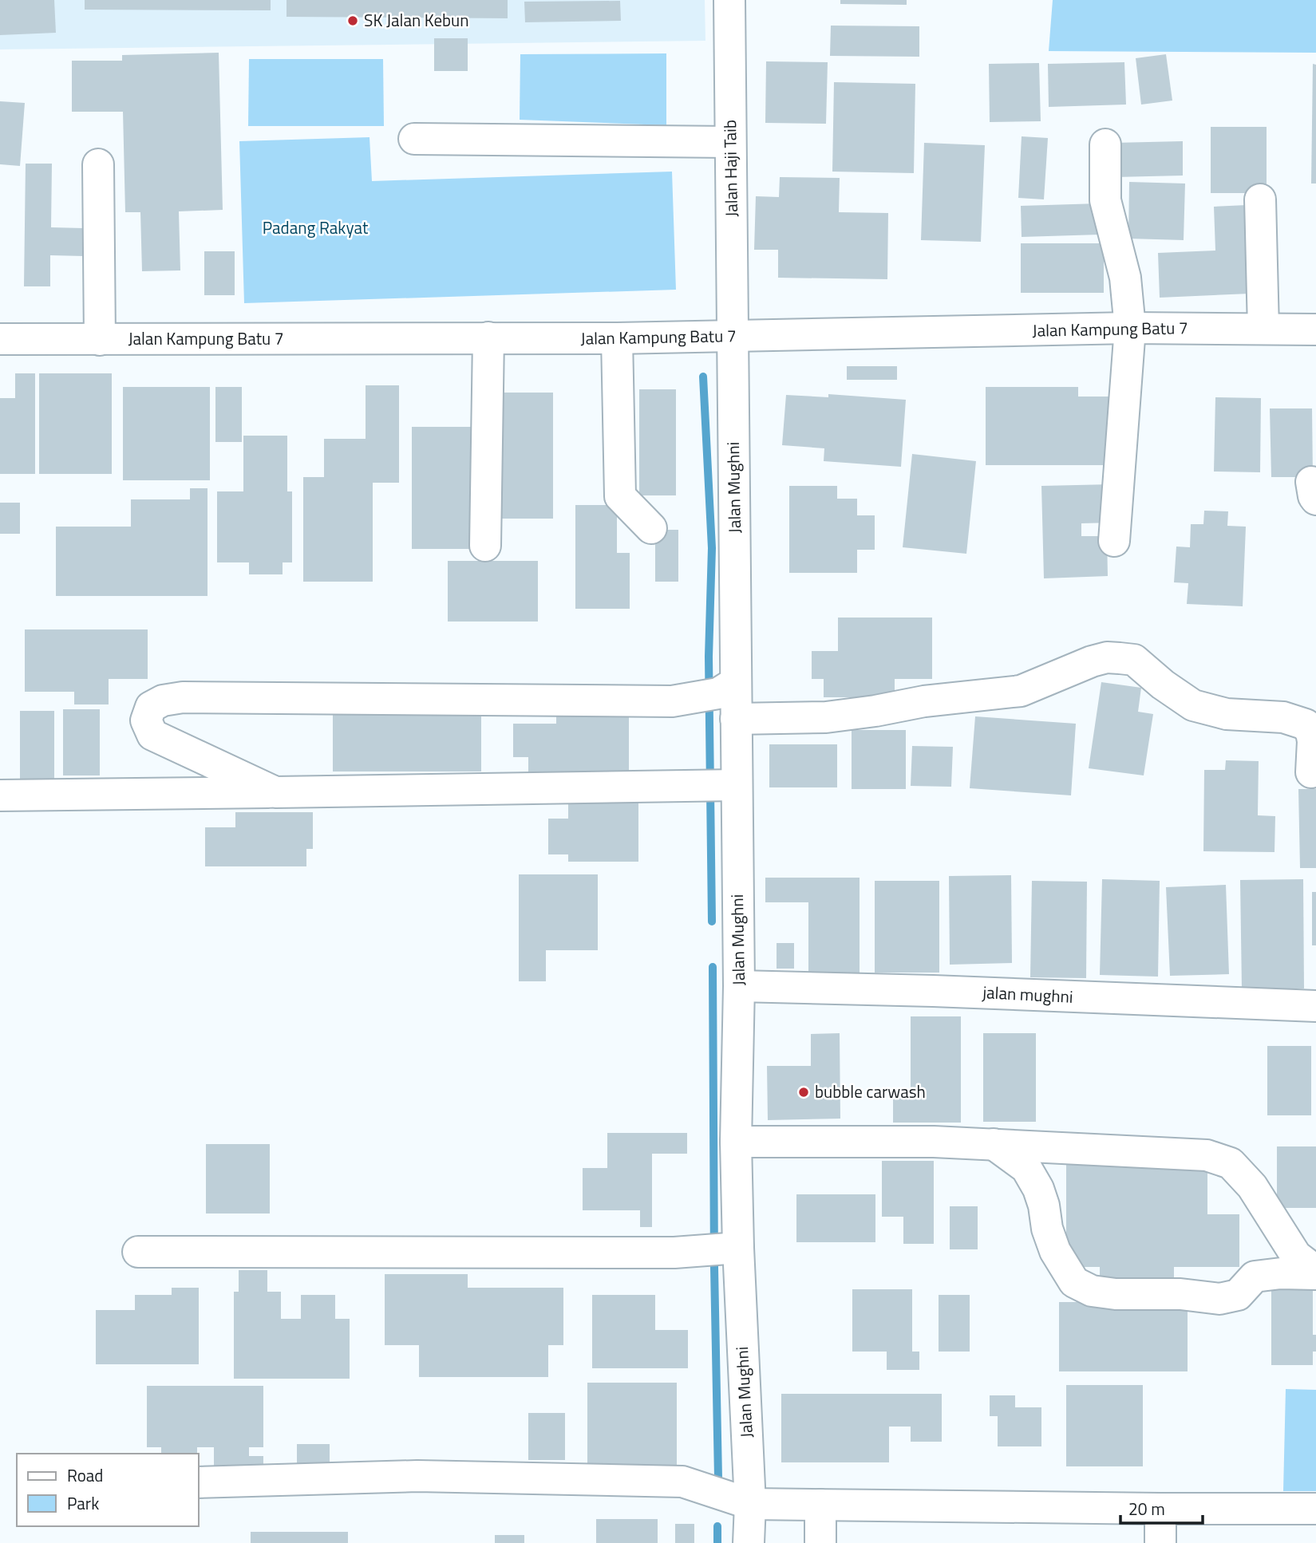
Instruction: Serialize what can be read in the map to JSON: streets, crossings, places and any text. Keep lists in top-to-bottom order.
{
  "streets": {
    "street": [
      "Jalan Haji Taib",
      "Jalan Kampung Batu 7",
      "Jalan Mughni",
      "jalan mughni"
    ]
  },
  "crossings": [
    ["Jalan Haji Taib", "Jalan Kampung Batu 7"],
    ["Jalan Haji Taib", "Jalan Mughni"],
    ["Jalan Kampung Batu 7", "Jalan Mughni"],
    ["Jalan Mughni", "jalan mughni"]
  ],
  "parks": ["Padang Rakyat"],
  "places": ["SK Jalan Kebun", "bubble carwash"],
  "legend": ["Road", "Park"],
  "scale_bar": "20 m"
}
